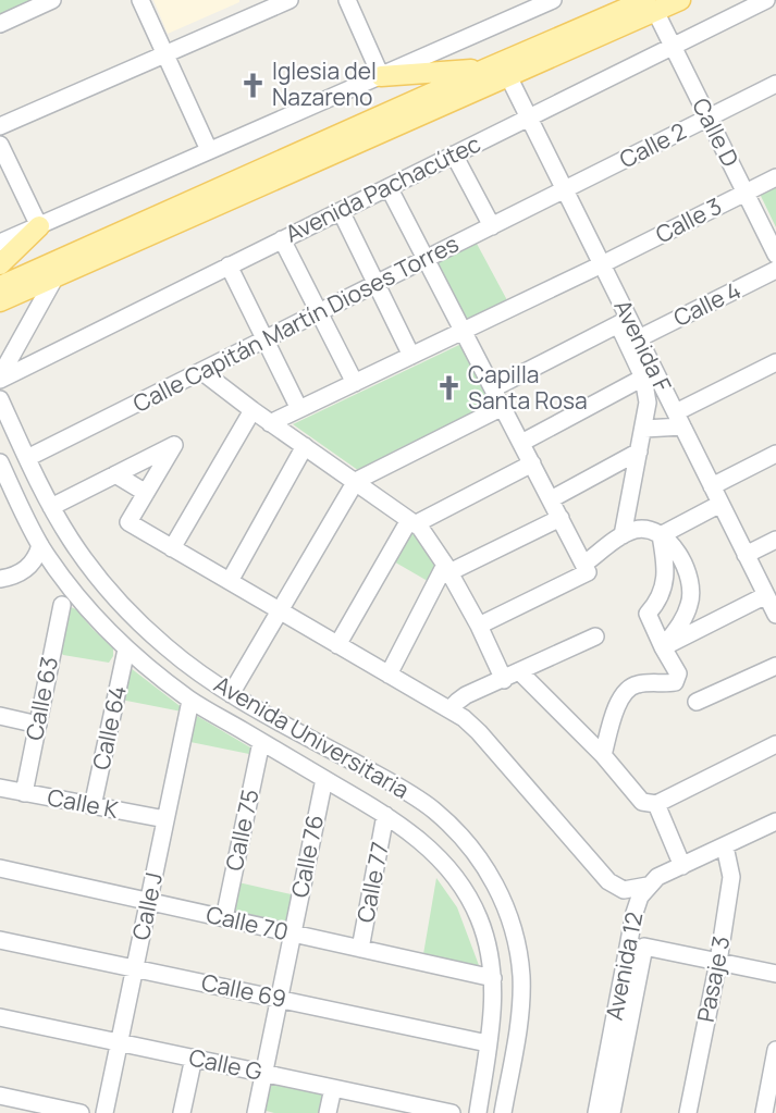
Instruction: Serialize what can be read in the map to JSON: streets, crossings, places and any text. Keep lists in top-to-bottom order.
{
  "streets": {
    "street": [
      "Calle D",
      "Calle 2",
      "Avenida Pachacútec",
      "Calle 3",
      "Calle 4",
      "Calle Capitán Martín Dioses Torres",
      "Avenida F",
      "Calle 63",
      "Calle 64",
      "Avenida Universitaria",
      "Calle K",
      "Calle 75",
      "Calle 76",
      "Calle 77",
      "Calle J",
      "Calle 70",
      "Avenida 12",
      "Pasaje 3",
      "Calle 69",
      "Calle G"
    ]
  },
  "crossings": [
    ["Calle D", "Calle 2"],
    ["Calle D", "Avenida Pachacútec"],
    ["Calle D", "Calle 3"],
    ["Calle 2", "Calle Capitán Martín Dioses Torres"],
    ["Calle 2", "Avenida F"],
    ["Avenida Pachacútec", "Avenida F"],
    ["Calle 3", "Avenida F"],
    ["Calle 4", "Avenida F"],
    ["Calle Capitán Martín Dioses Torres", "Avenida F"],
    ["Calle Capitán Martín Dioses Torres", "Avenida Universitaria"],
    ["Calle 63", "Calle K"],
    ["Calle 64", "Avenida Universitaria"],
    ["Calle 64", "Calle K"],
    ["Avenida Universitaria", "Calle 75"],
    ["Avenida Universitaria", "Calle 76"],
    ["Avenida Universitaria", "Calle 77"],
    ["Avenida Universitaria", "Calle J"],
    ["Avenida Universitaria", "Calle 70"],
    ["Avenida Universitaria", "Calle 69"],
    ["Calle K", "Calle J"],
    ["Calle 75", "Calle 70"],
    ["Calle 76", "Calle 70"],
    ["Calle 76", "Calle 69"],
    ["Calle 76", "Calle G"],
    ["Calle 77", "Calle 70"],
    ["Calle J", "Calle 70"],
    ["Calle J", "Calle 69"],
    ["Calle J", "Calle G"],
    ["Avenida 12", "Pasaje 3"]
  ],
  "places": {
    "church": ["Iglesia del Nazareno", "Capilla Santa Rosa"]
  }
}
